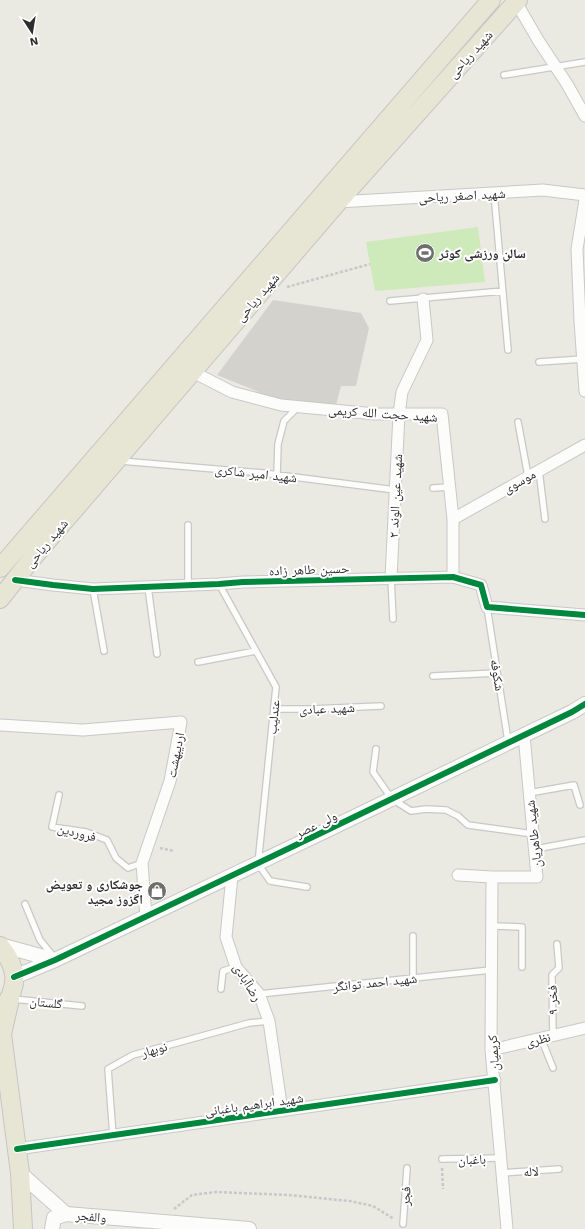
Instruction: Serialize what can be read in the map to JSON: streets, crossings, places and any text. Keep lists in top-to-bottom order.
{
  "streets": {
    "main road": ["شهید ریاحی"],
    "street": [
      "شهید اصغر ریاحی",
      "شهید حجت الله کریمی",
      "موسوی",
      "شهید عین الوند ۲",
      "حسین طاهر زاده",
      "اردیبهشت",
      "ولی عصر",
      "شهید طاهریان",
      "رضاآبادی",
      "نظری",
      "کریمیان",
      "شهید ابراهیم باغبانی",
      "والفجر"
    ],
    "lane": [
      "شهید امیر شاکری",
      "شکوفه",
      "شهید عبادی",
      "عندلیب",
      "فروردین",
      "شهید احمد توانگر",
      "فخر ۹",
      "گلستان",
      "نوبهار",
      "باغبان",
      "لاله",
      "فجر"
    ]
  },
  "crossings": [
    ["شهید ریاحی", "شهید اصغر ریاحی"],
    ["شهید ریاحی", "شهید حجت الله کریمی"],
    ["شهید ریاحی", "شهید امیر شاکری"],
    ["شهید ریاحی", "حسین طاهر زاده"],
    ["شهید حجت الله کریمی", "موسوی"],
    ["شهید حجت الله کریمی", "شهید عین الوند ۲"],
    ["شهید حجت الله کریمی", "حسین طاهر زاده"],
    ["شهید امیر شاکری", "شهید عین الوند ۲"],
    ["شهید عین الوند ۲", "حسین طاهر زاده"],
    ["حسین طاهر زاده", "شکوفه"],
    ["حسین طاهر زاده", "عندلیب"],
    ["شکوفه", "ولی عصر"],
    ["شهید عبادی", "عندلیب"],
    ["عندلیب", "ولی عصر"],
    ["اردیبهشت", "ولی عصر"],
    ["اردیبهشت", "فروردین"],
    ["ولی عصر", "شهید طاهریان"],
    ["ولی عصر", "رضاآبادی"],
    ["شهید طاهریان", "کریمیان"],
    ["رضاآبادی", "شهید احمد توانگر"],
    ["رضاآبادی", "نوبهار"],
    ["رضاآبادی", "شهید ابراهیم باغبانی"],
    ["شهید احمد توانگر", "کریمیان"],
    ["فخر ۹", "نظری"],
    ["نظری", "کریمیان"],
    ["نوبهار", "شهید ابراهیم باغبانی"],
    ["کریمیان", "شهید ابراهیم باغبانی"],
    ["کریمیان", "باغبان"],
    ["کریمیان", "لاله"]
  ],
  "places": {
    "sports": ["سالن ورزشی کوثر"],
    "shop": ["جوشکاری و تعویض اگزوز مجید"]
  },
  "north": "bottom"
}
